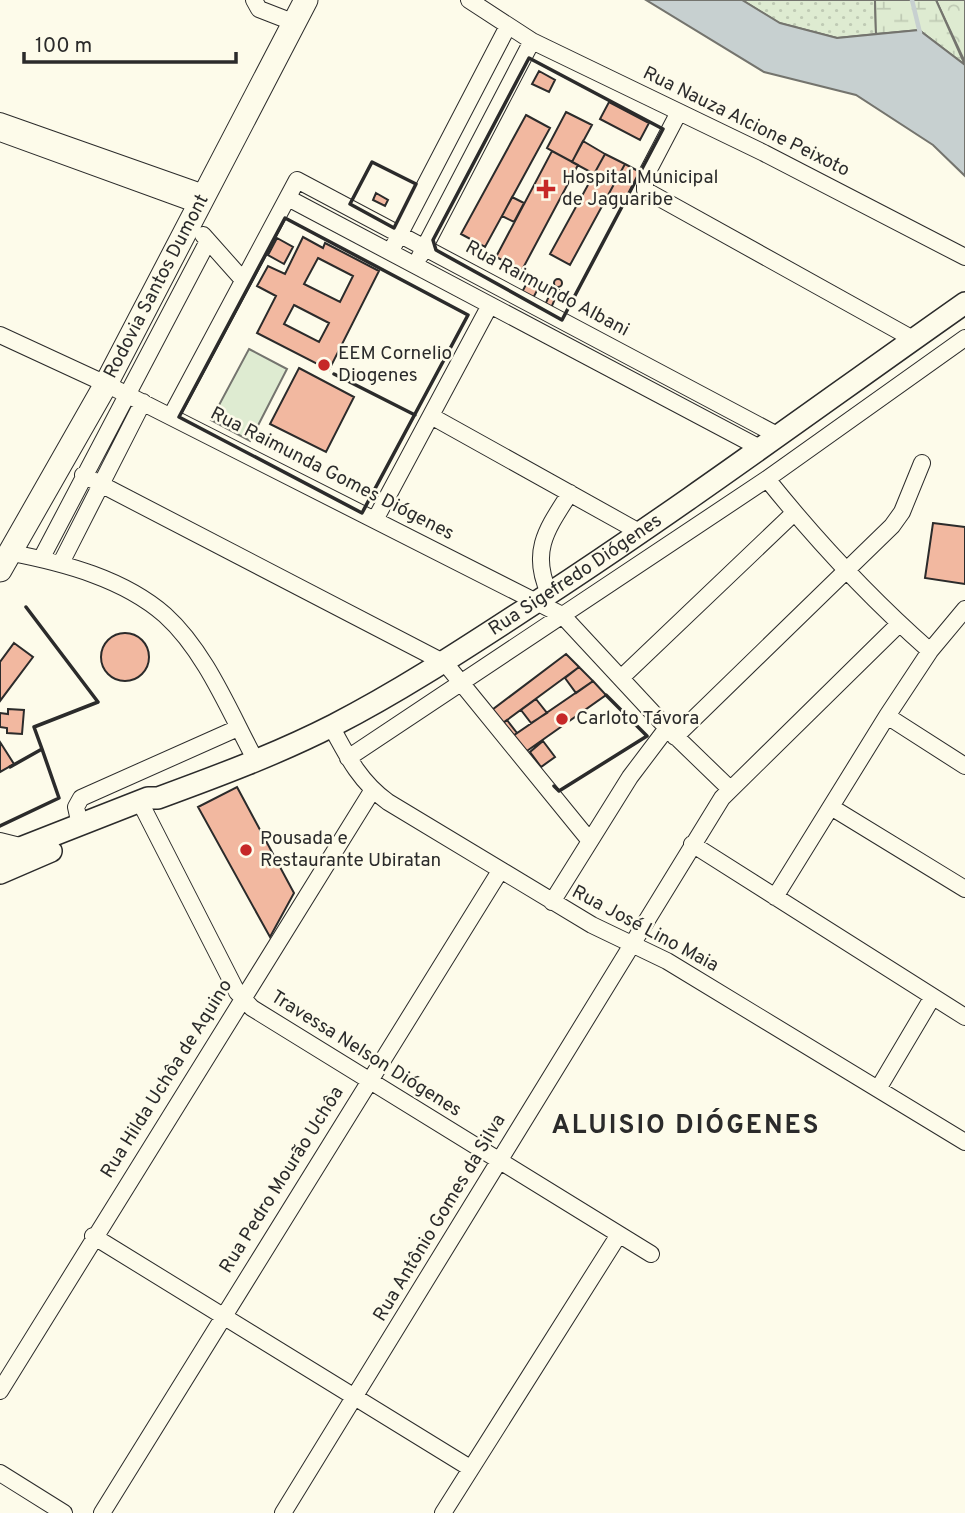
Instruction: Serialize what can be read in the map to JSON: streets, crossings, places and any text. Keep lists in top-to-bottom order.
{
  "streets": {
    "highway": ["Rodovia Santos Dumont"],
    "main road": ["Rua Sigefredo Diógenes"],
    "street": [
      "Rua Nauza Alcione Peixoto",
      "Rua Raimundo Albani",
      "Rua Raimunda Gomes Diógenes",
      "Rua José Lino Maia",
      "Travessa Nelson Diógenes",
      "Rua Hilda Uchôa de Aquino",
      "Rua Pedro Mourão Uchôa",
      "Rua Antônio Gomes da Silva"
    ]
  },
  "crossings": [
    ["Rodovia Santos Dumont", "Rua Raimunda Gomes Diógenes"],
    ["Rua Raimundo Albani", "Rua Sigefredo Diógenes"],
    ["Rua Raimunda Gomes Diógenes", "Rua Sigefredo Diógenes"],
    ["Rua Raimunda Gomes Diógenes", "Rua Antônio Gomes da Silva"],
    ["Rua Sigefredo Diógenes", "Rua José Lino Maia"],
    ["Rua Sigefredo Diógenes", "Travessa Nelson Diógenes"],
    ["Rua José Lino Maia", "Rua Hilda Uchôa de Aquino"],
    ["Rua José Lino Maia", "Rua Pedro Mourão Uchôa"],
    ["Rua José Lino Maia", "Rua Antônio Gomes da Silva"],
    ["Travessa Nelson Diógenes", "Rua Hilda Uchôa de Aquino"],
    ["Travessa Nelson Diógenes", "Rua Pedro Mourão Uchôa"],
    ["Travessa Nelson Diógenes", "Rua Antônio Gomes da Silva"]
  ],
  "districts": ["ALUISIO DIÓGENES"],
  "places": {
    "health": ["Hospital Municipal de Jaguaribe"],
    "other": ["EEM Cornelio Diogenes", "Carloto Távora", "Pousada e Restaurante Ubiratan"]
  },
  "scale_bar": "100 m"
}
